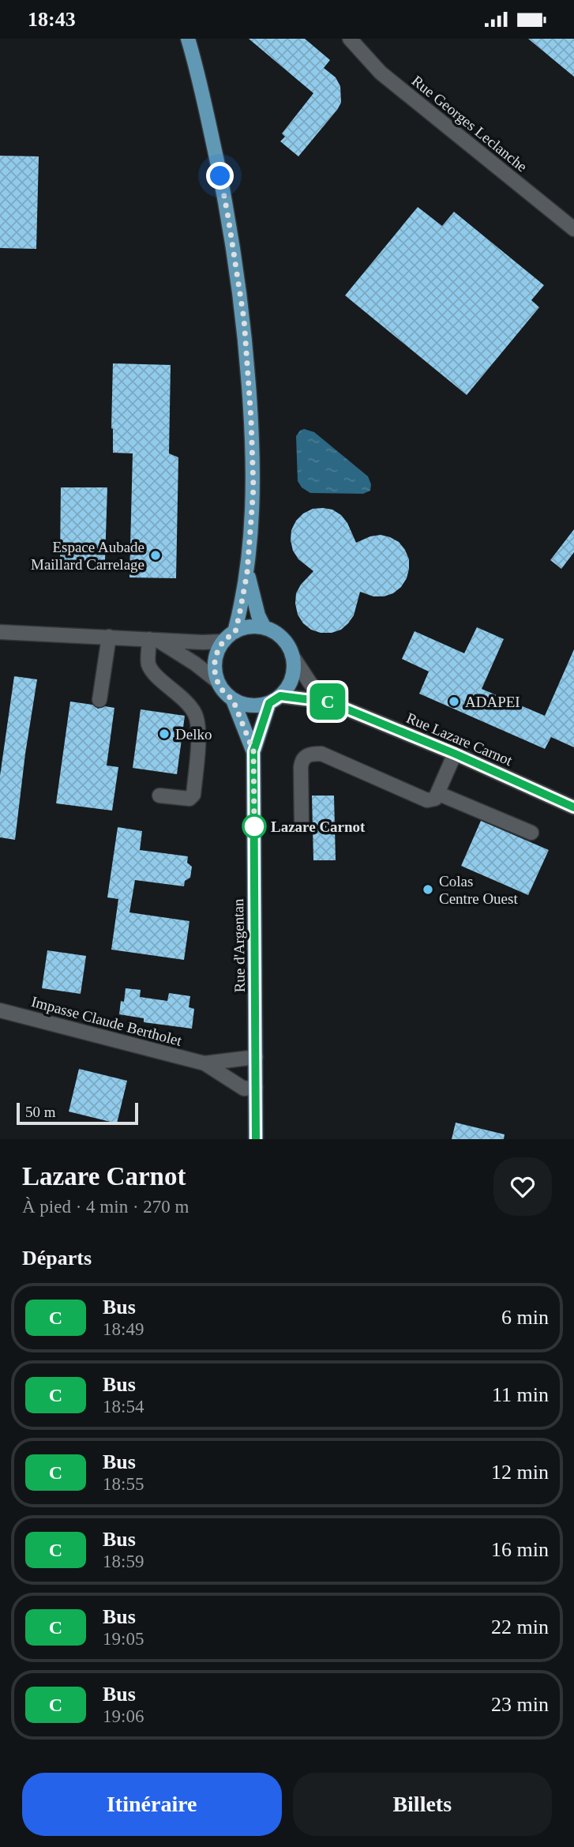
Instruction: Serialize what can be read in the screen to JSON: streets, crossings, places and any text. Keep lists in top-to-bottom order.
{
  "streets": {
    "main road": ["Rue d'Argentan"],
    "street": ["Rue Georges Leclanche", "Rue Lazare Carnot", "Impasse Claude Bertholet"]
  },
  "crossings": [
    ["Rue Lazare Carnot", "Rue d'Argentan"],
    ["Rue d'Argentan", "Impasse Claude Bertholet"]
  ],
  "places": [
    "Espace Aubade Maillard Carrelage",
    "ADAPEI",
    "Delko",
    "Lazare Carnot",
    "Colas Centre Ouest"
  ],
  "lines": ["bus line C"],
  "scale_bar": "50 m",
  "page": {
    "status": "18:43",
    "on_map": "C",
    "scale": "50 m",
    "heading": [
      ["Lazare Carnot", "À pied · 4 min · 270 m"],
      "Départs"
    ],
    "list": [
      {
        "mark": "C",
        "name": "Bus",
        "note": "18:49",
        "value": "6 min"
      },
      {
        "mark": "C",
        "name": "Bus",
        "note": "18:54",
        "value": "11 min"
      },
      {
        "mark": "C",
        "name": "Bus",
        "note": "18:55",
        "value": "12 min"
      },
      {
        "mark": "C",
        "name": "Bus",
        "note": "18:59",
        "value": "16 min"
      },
      {
        "mark": "C",
        "name": "Bus",
        "note": "19:05",
        "value": "22 min"
      },
      {
        "mark": "C",
        "name": "Bus",
        "note": "19:06",
        "value": "23 min"
      }
    ],
    "buttons": ["Itinéraire", "Billets"]
  }
}
